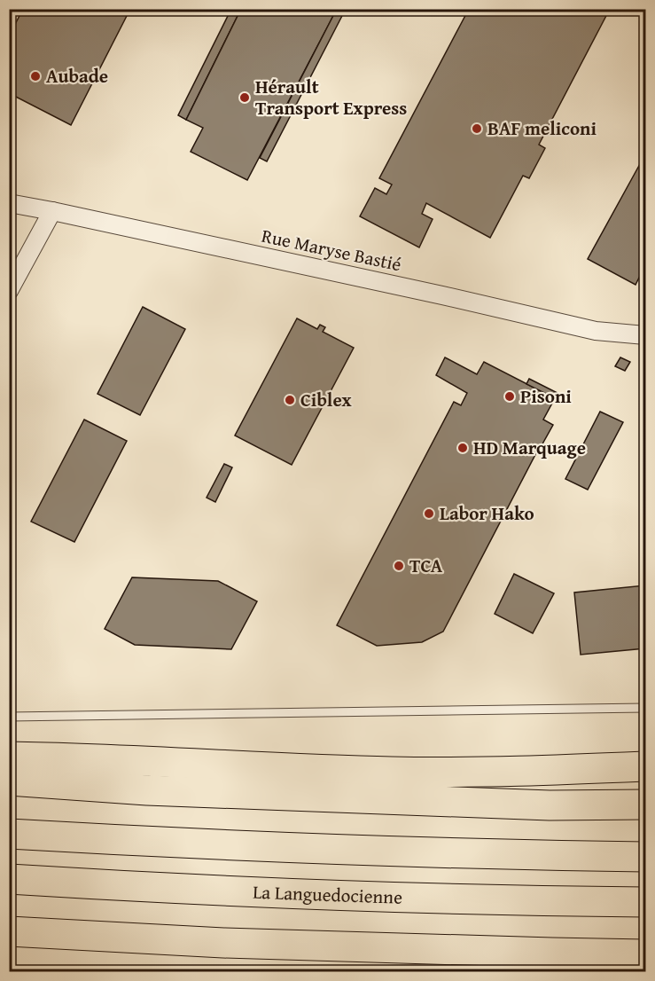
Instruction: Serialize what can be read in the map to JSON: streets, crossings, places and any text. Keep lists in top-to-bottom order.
{
  "streets": {
    "highway": ["La Languedocienne"],
    "street": ["Rue Maryse Bastié"]
  },
  "places": [
    "Aubade",
    "Hérault Transport Express",
    "BAF meliconi",
    "Pisoni",
    "Ciblex",
    "HD Marquage",
    "Labor Hako",
    "TCA"
  ]
}
